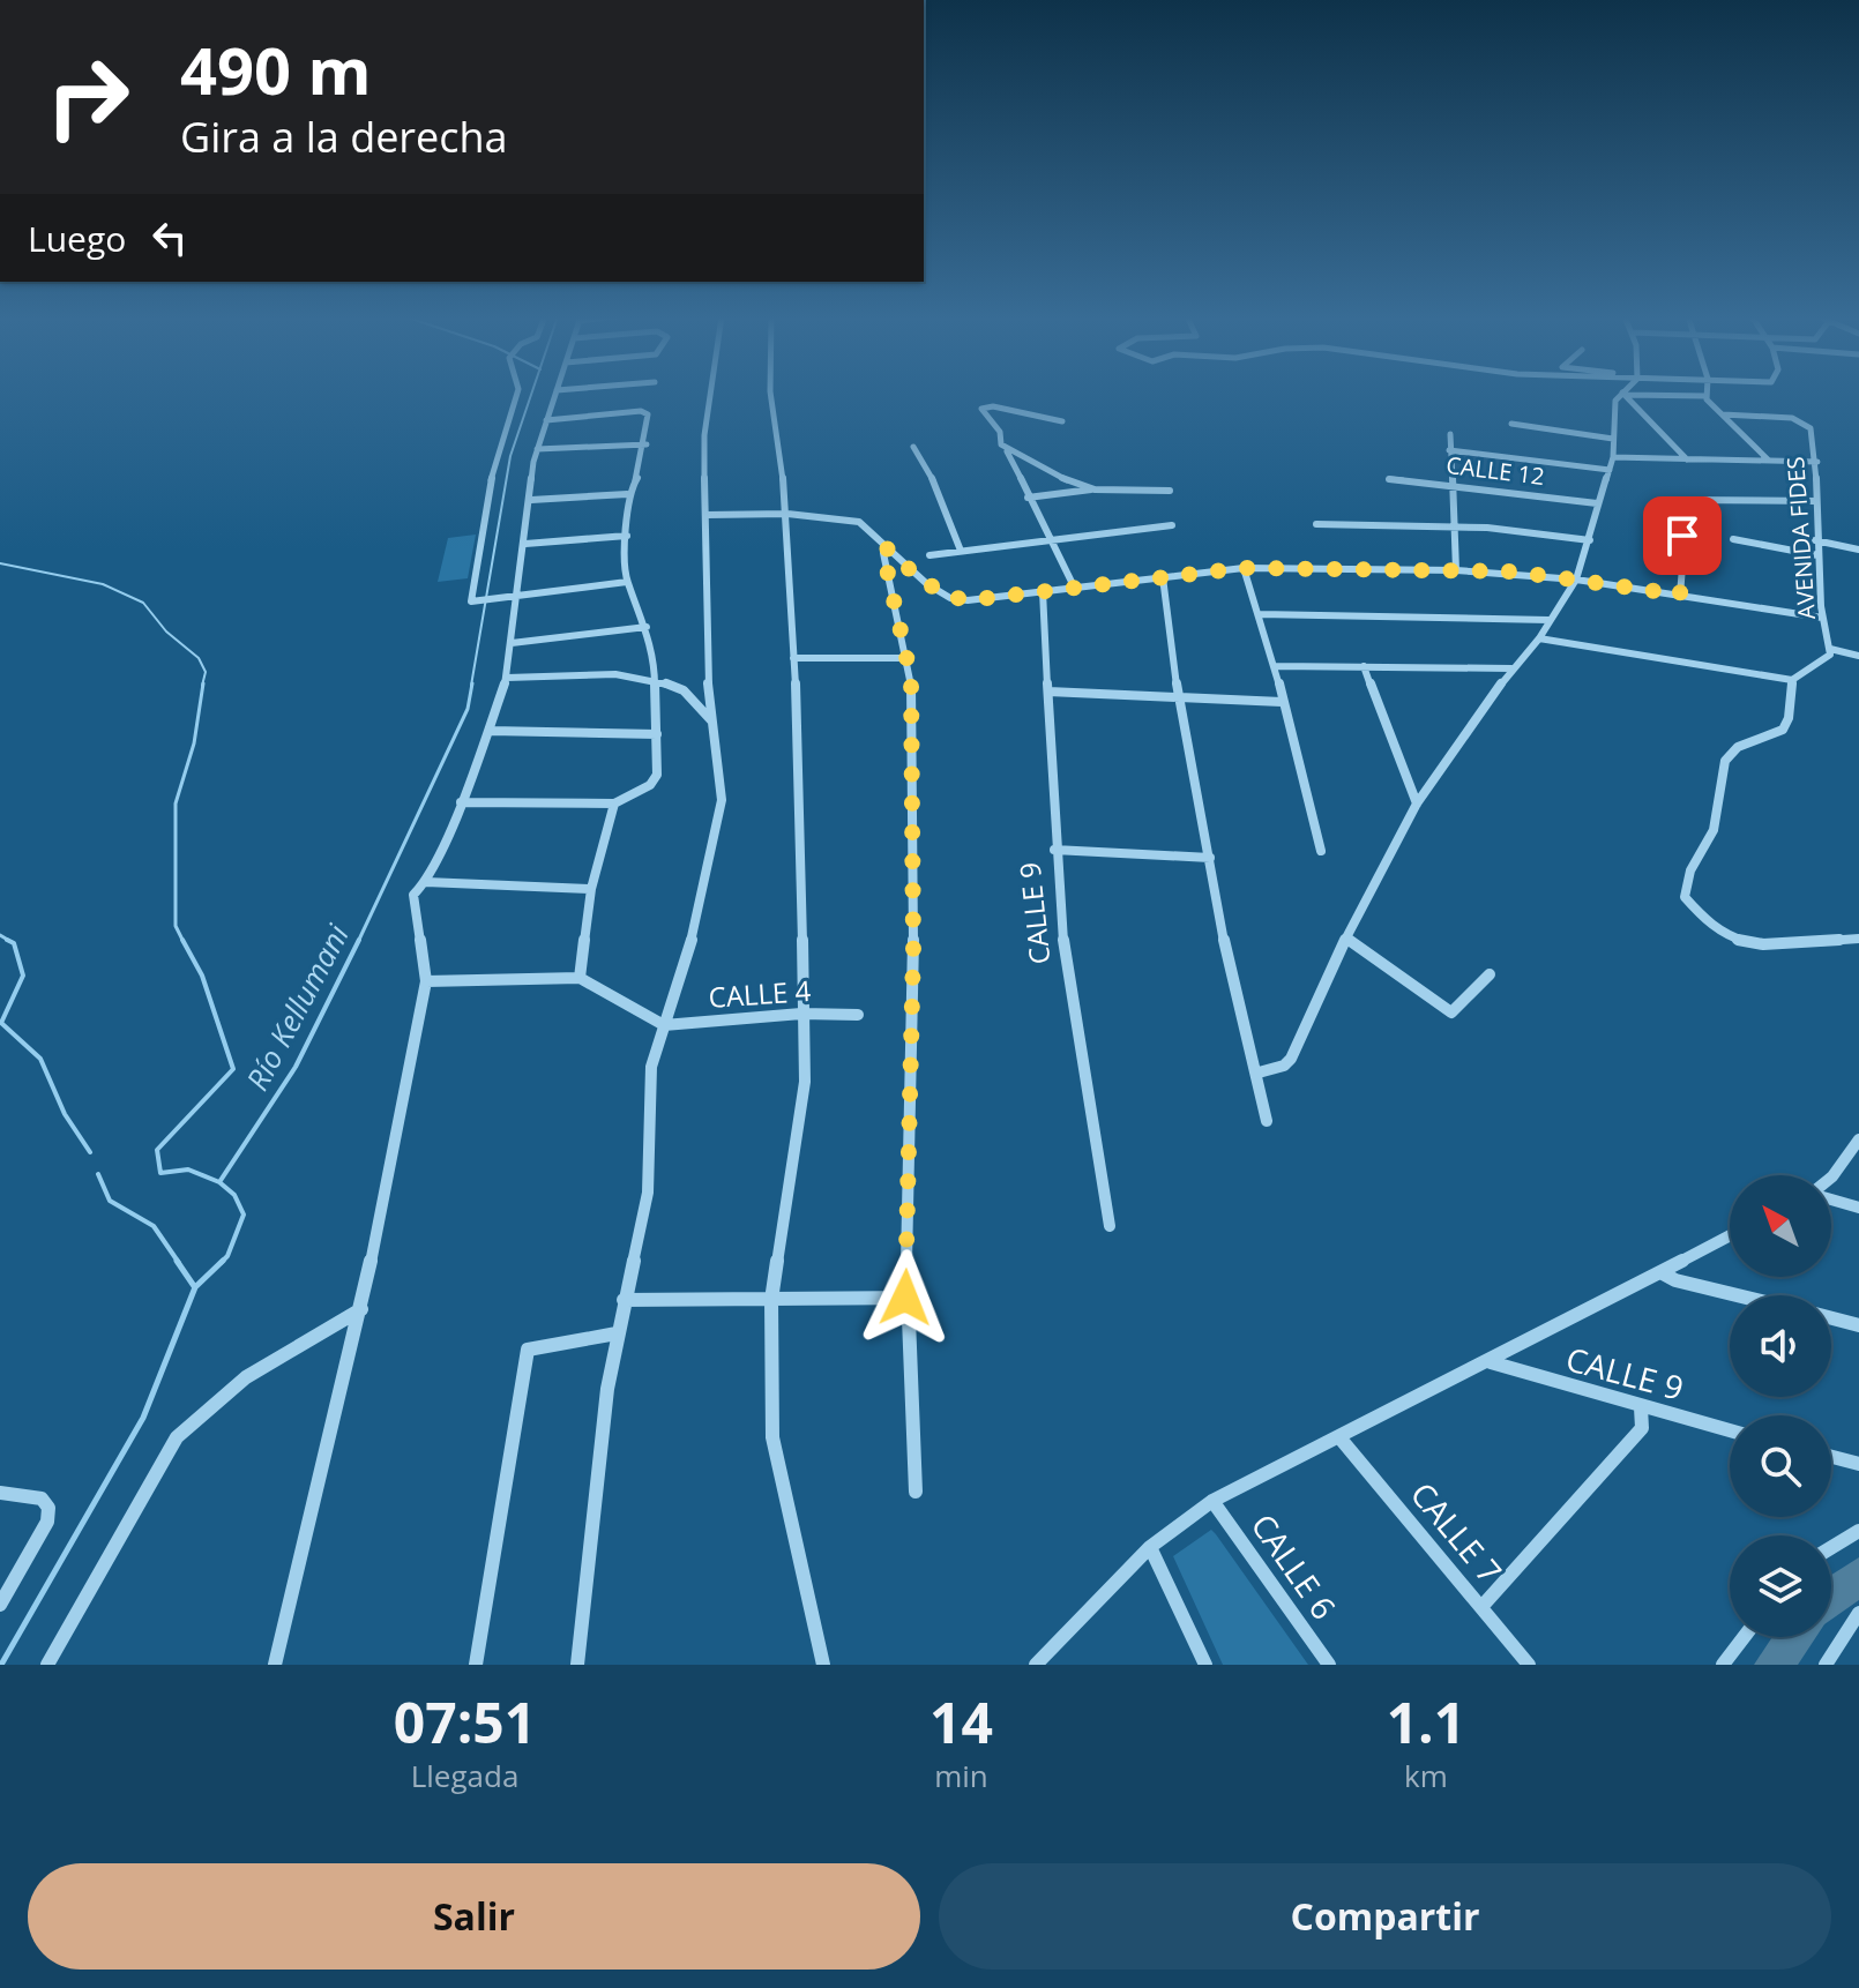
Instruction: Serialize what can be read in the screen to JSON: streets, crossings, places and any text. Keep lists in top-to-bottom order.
{
  "streets": {
    "street": [
      "CALLE 12",
      "AVENIDA FIDES",
      "CALLE 9",
      "CALLE 4",
      "CALLE 7",
      "CALLE 6"
    ]
  },
  "water": ["Río Kellumani"],
  "north": "top left",
  "page": {
    "turn": ["490 m", "Gira a la derecha"],
    "then": "Luego",
    "eta": [
      "07:51",
      "Llegada",
      "14",
      "min",
      "1.1",
      "km"
    ],
    "buttons": ["Salir", "Compartir"]
  }
}
